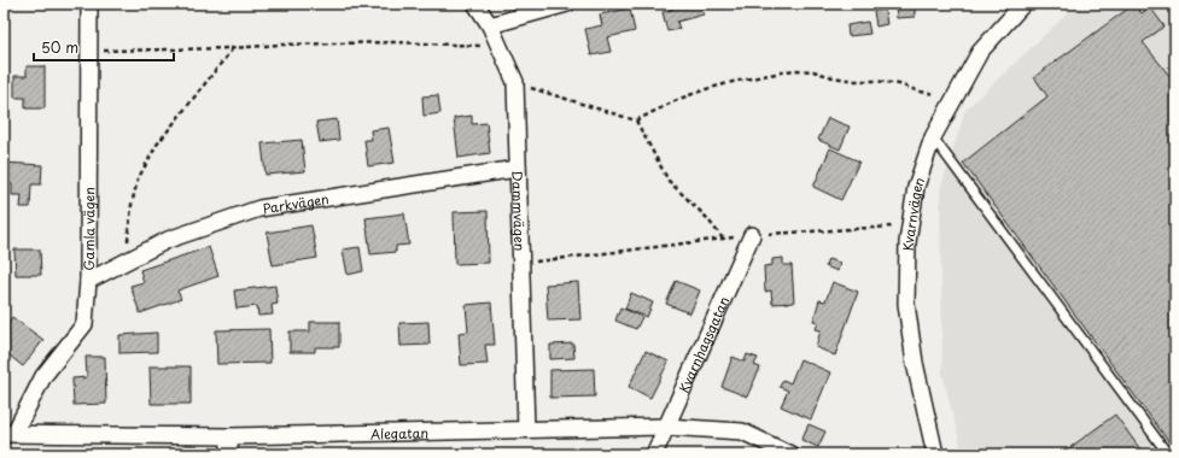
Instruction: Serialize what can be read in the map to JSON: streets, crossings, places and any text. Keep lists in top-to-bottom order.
{
  "streets": {
    "street": [
      "Parkvägen",
      "Dammvägen",
      "Kvarnvägen",
      "Gamla vägen",
      "Kvarnhagsgatan",
      "Alegatan"
    ]
  },
  "crossings": [
    ["Parkvägen", "Dammvägen"],
    ["Parkvägen", "Gamla vägen"],
    ["Dammvägen", "Alegatan"],
    ["Gamla vägen", "Alegatan"],
    ["Kvarnhagsgatan", "Alegatan"]
  ],
  "scale_bar": "50 m"
}
